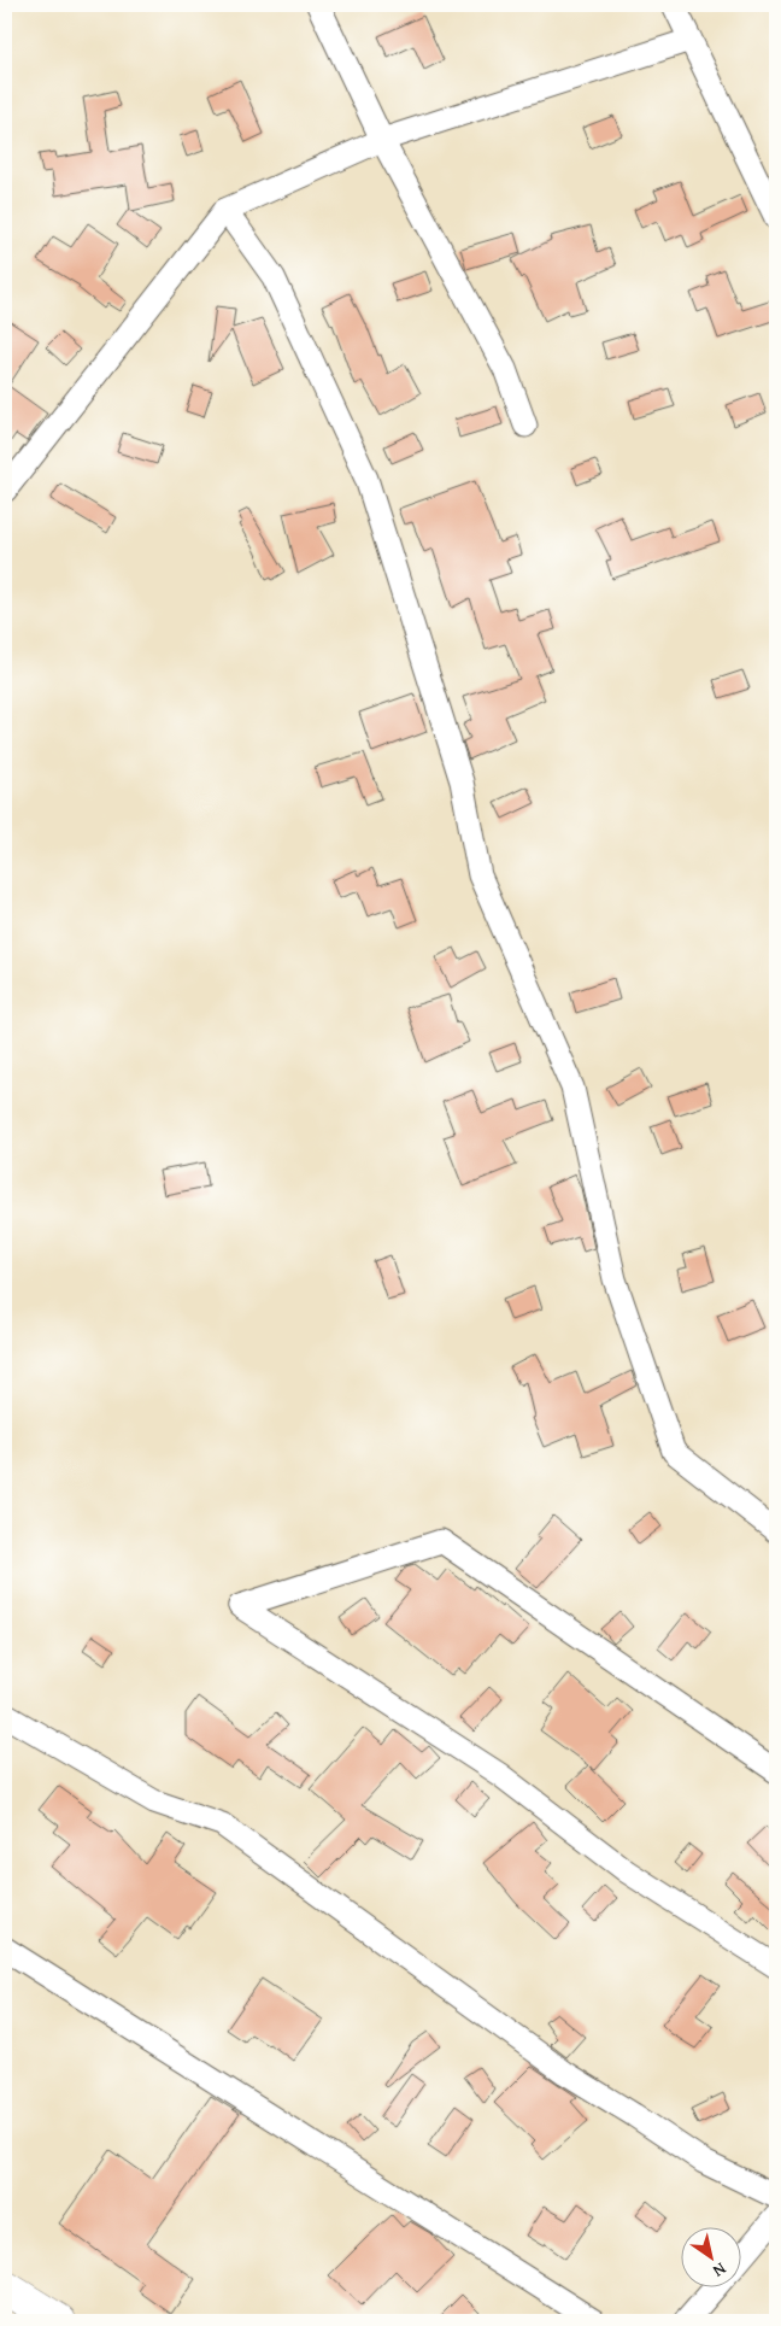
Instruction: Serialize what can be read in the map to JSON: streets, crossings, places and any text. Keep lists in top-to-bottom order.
{
  "north": "bottom right"
}
